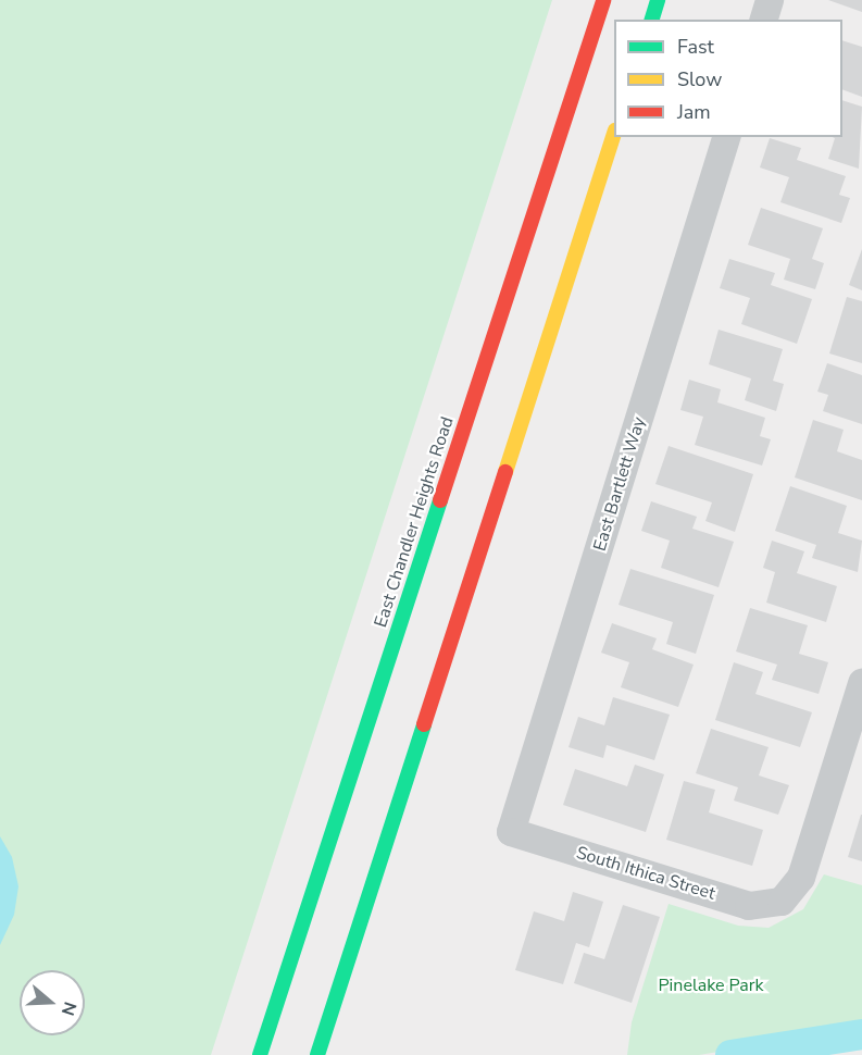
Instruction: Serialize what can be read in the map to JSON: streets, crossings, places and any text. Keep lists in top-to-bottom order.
{
  "streets": {
    "main road": ["East Chandler Heights Road"],
    "street": ["East Bartlett Way", "South Ithica Street"]
  },
  "crossings": [
    ["East Bartlett Way", "South Ithica Street"]
  ],
  "parks": ["Pinelake Park"],
  "legend": ["Fast", "Slow", "Jam"],
  "north": "right"
}
